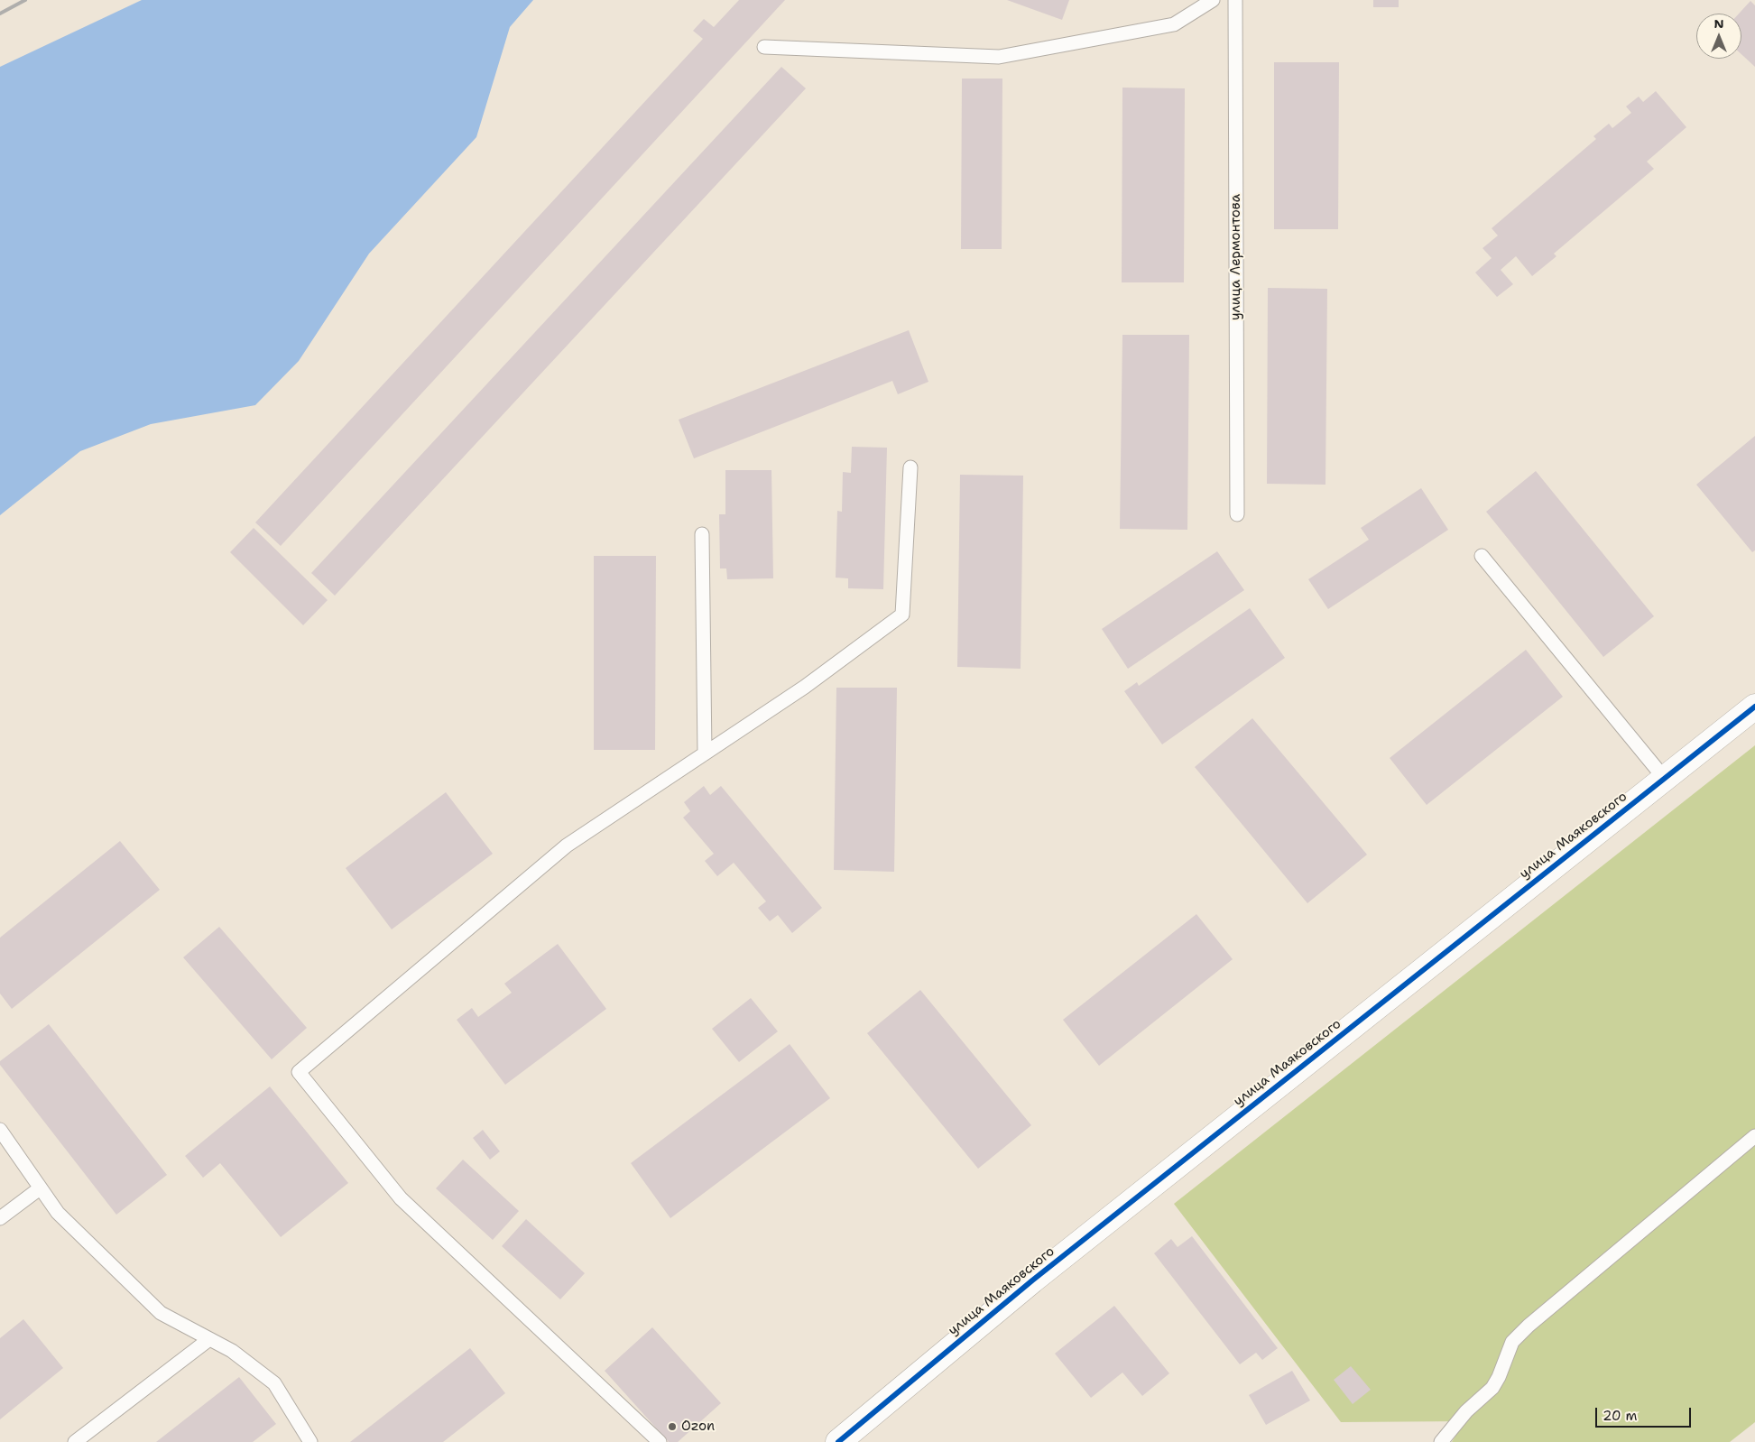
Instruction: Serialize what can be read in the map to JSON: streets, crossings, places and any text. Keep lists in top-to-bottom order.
{
  "streets": {
    "street": ["улица Маяковского"],
    "lane": ["улица Лермонтова"]
  },
  "places": ["Ozon"],
  "scale_bar": "20 m",
  "north": "top"
}
